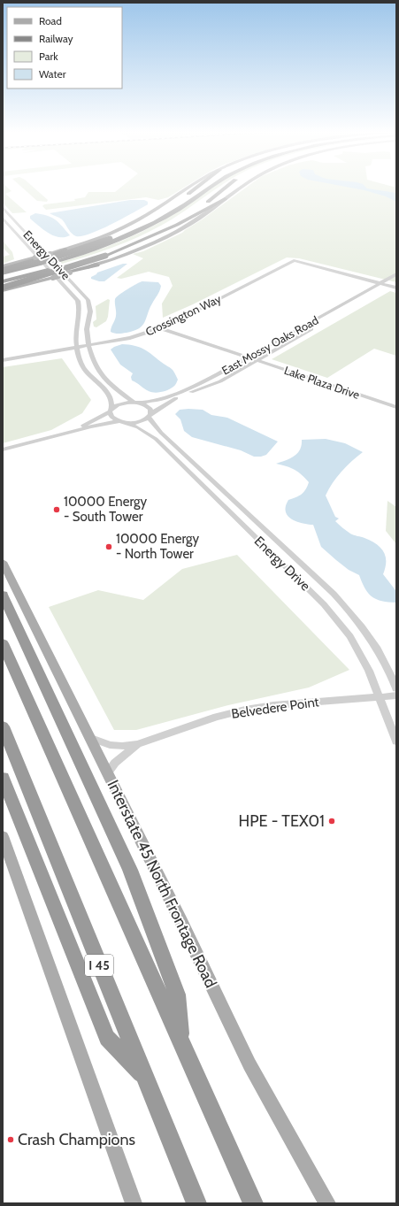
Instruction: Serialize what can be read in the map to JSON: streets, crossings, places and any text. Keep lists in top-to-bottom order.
{
  "streets": {
    "highway": ["I 45"],
    "main road": ["Interstate 45 North Frontage Road"],
    "street": [
      "Energy Drive",
      "Crossington Way",
      "East Mossy Oaks Road",
      "Lake Plaza Drive",
      "Belvedere Point"
    ]
  },
  "crossings": [
    ["Energy Drive", "Crossington Way"],
    ["Energy Drive", "East Mossy Oaks Road"],
    ["Energy Drive", "Belvedere Point"],
    ["Crossington Way", "East Mossy Oaks Road"],
    ["Crossington Way", "Lake Plaza Drive"],
    ["East Mossy Oaks Road", "Lake Plaza Drive"],
    ["Belvedere Point", "Interstate 45 North Frontage Road"]
  ],
  "places": [
    "10000 Energy - South Tower",
    "10000 Energy - North Tower",
    "HPE - TEX01",
    "Crash Champions"
  ],
  "legend": [
    "Road",
    "Railway",
    "Park",
    "Water"
  ]
}
